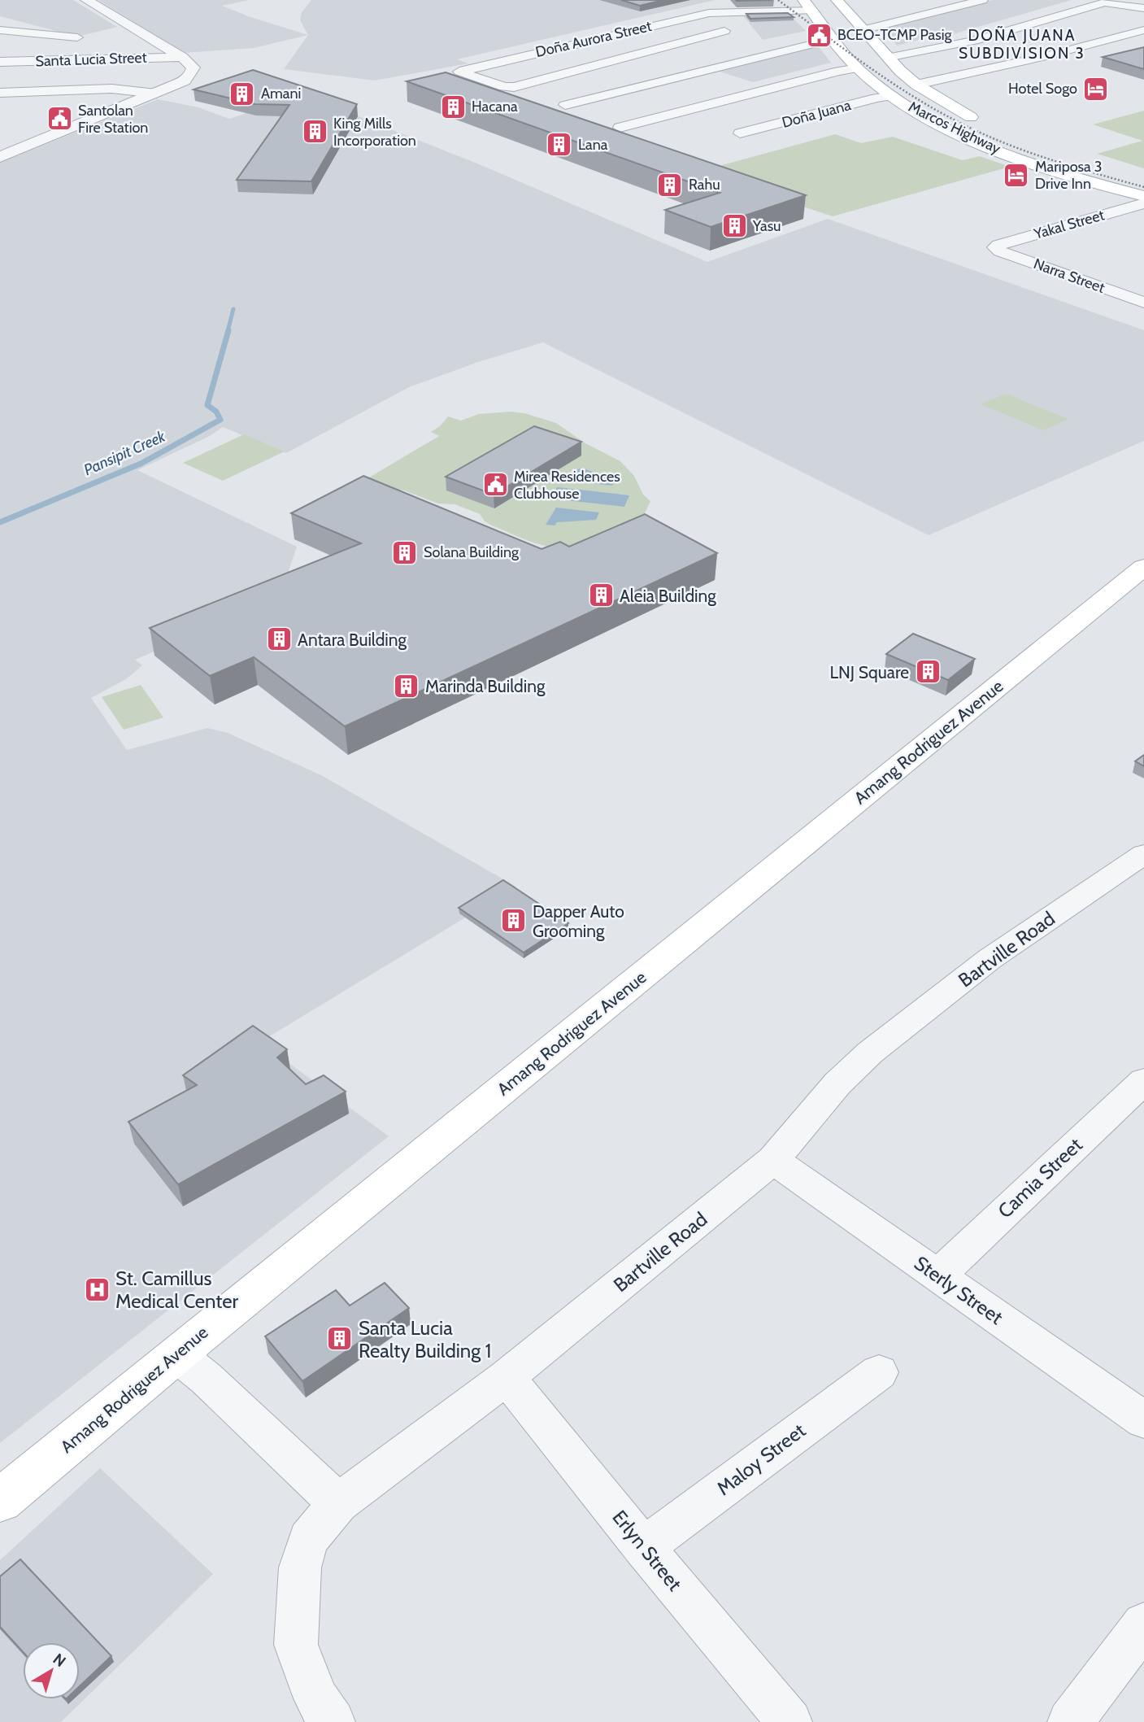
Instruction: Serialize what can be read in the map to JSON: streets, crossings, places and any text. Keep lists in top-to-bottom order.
{
  "streets": {
    "main road": ["Marcos Highway", "Amang Rodriguez Avenue"],
    "street": [
      "Doña Aurora Street",
      "Santa Lucia Street",
      "Doña Juana",
      "Yakal Street",
      "Narra Street",
      "Bartville Road",
      "Camia Street",
      "Sterly Street",
      "Maloy Street",
      "Erlyn Street"
    ]
  },
  "crossings": [
    ["Doña Aurora Street", "Marcos Highway"],
    ["Doña Juana", "Marcos Highway"],
    ["Marcos Highway", "Yakal Street"],
    ["Yakal Street", "Narra Street"],
    ["Bartville Road", "Sterly Street"],
    ["Bartville Road", "Erlyn Street"],
    ["Camia Street", "Sterly Street"],
    ["Maloy Street", "Erlyn Street"]
  ],
  "districts": ["DOÑA JUANA SUBDIVISION 3"],
  "water": ["Pansipit Creek"],
  "places": {
    "public building": ["BCEO-TCMP Pasig", "Santolan Fire Station", "Mirea Residences Clubhouse"],
    "hotel": ["Hotel Sogo", "Mariposa 3 Drive Inn"],
    "building": [
      "Amani",
      "Hacana",
      "King Mills Incorporation",
      "Lana",
      "Rahu",
      "Yasu",
      "Solana Building",
      "Aleia Building",
      "Antara Building",
      "LNJ Square",
      "Marinda Building",
      "Dapper Auto Grooming",
      "Santa Lucia Realty Building 1"
    ],
    "hospital": ["St. Camillus Medical Center"]
  },
  "north": "top right"
}
